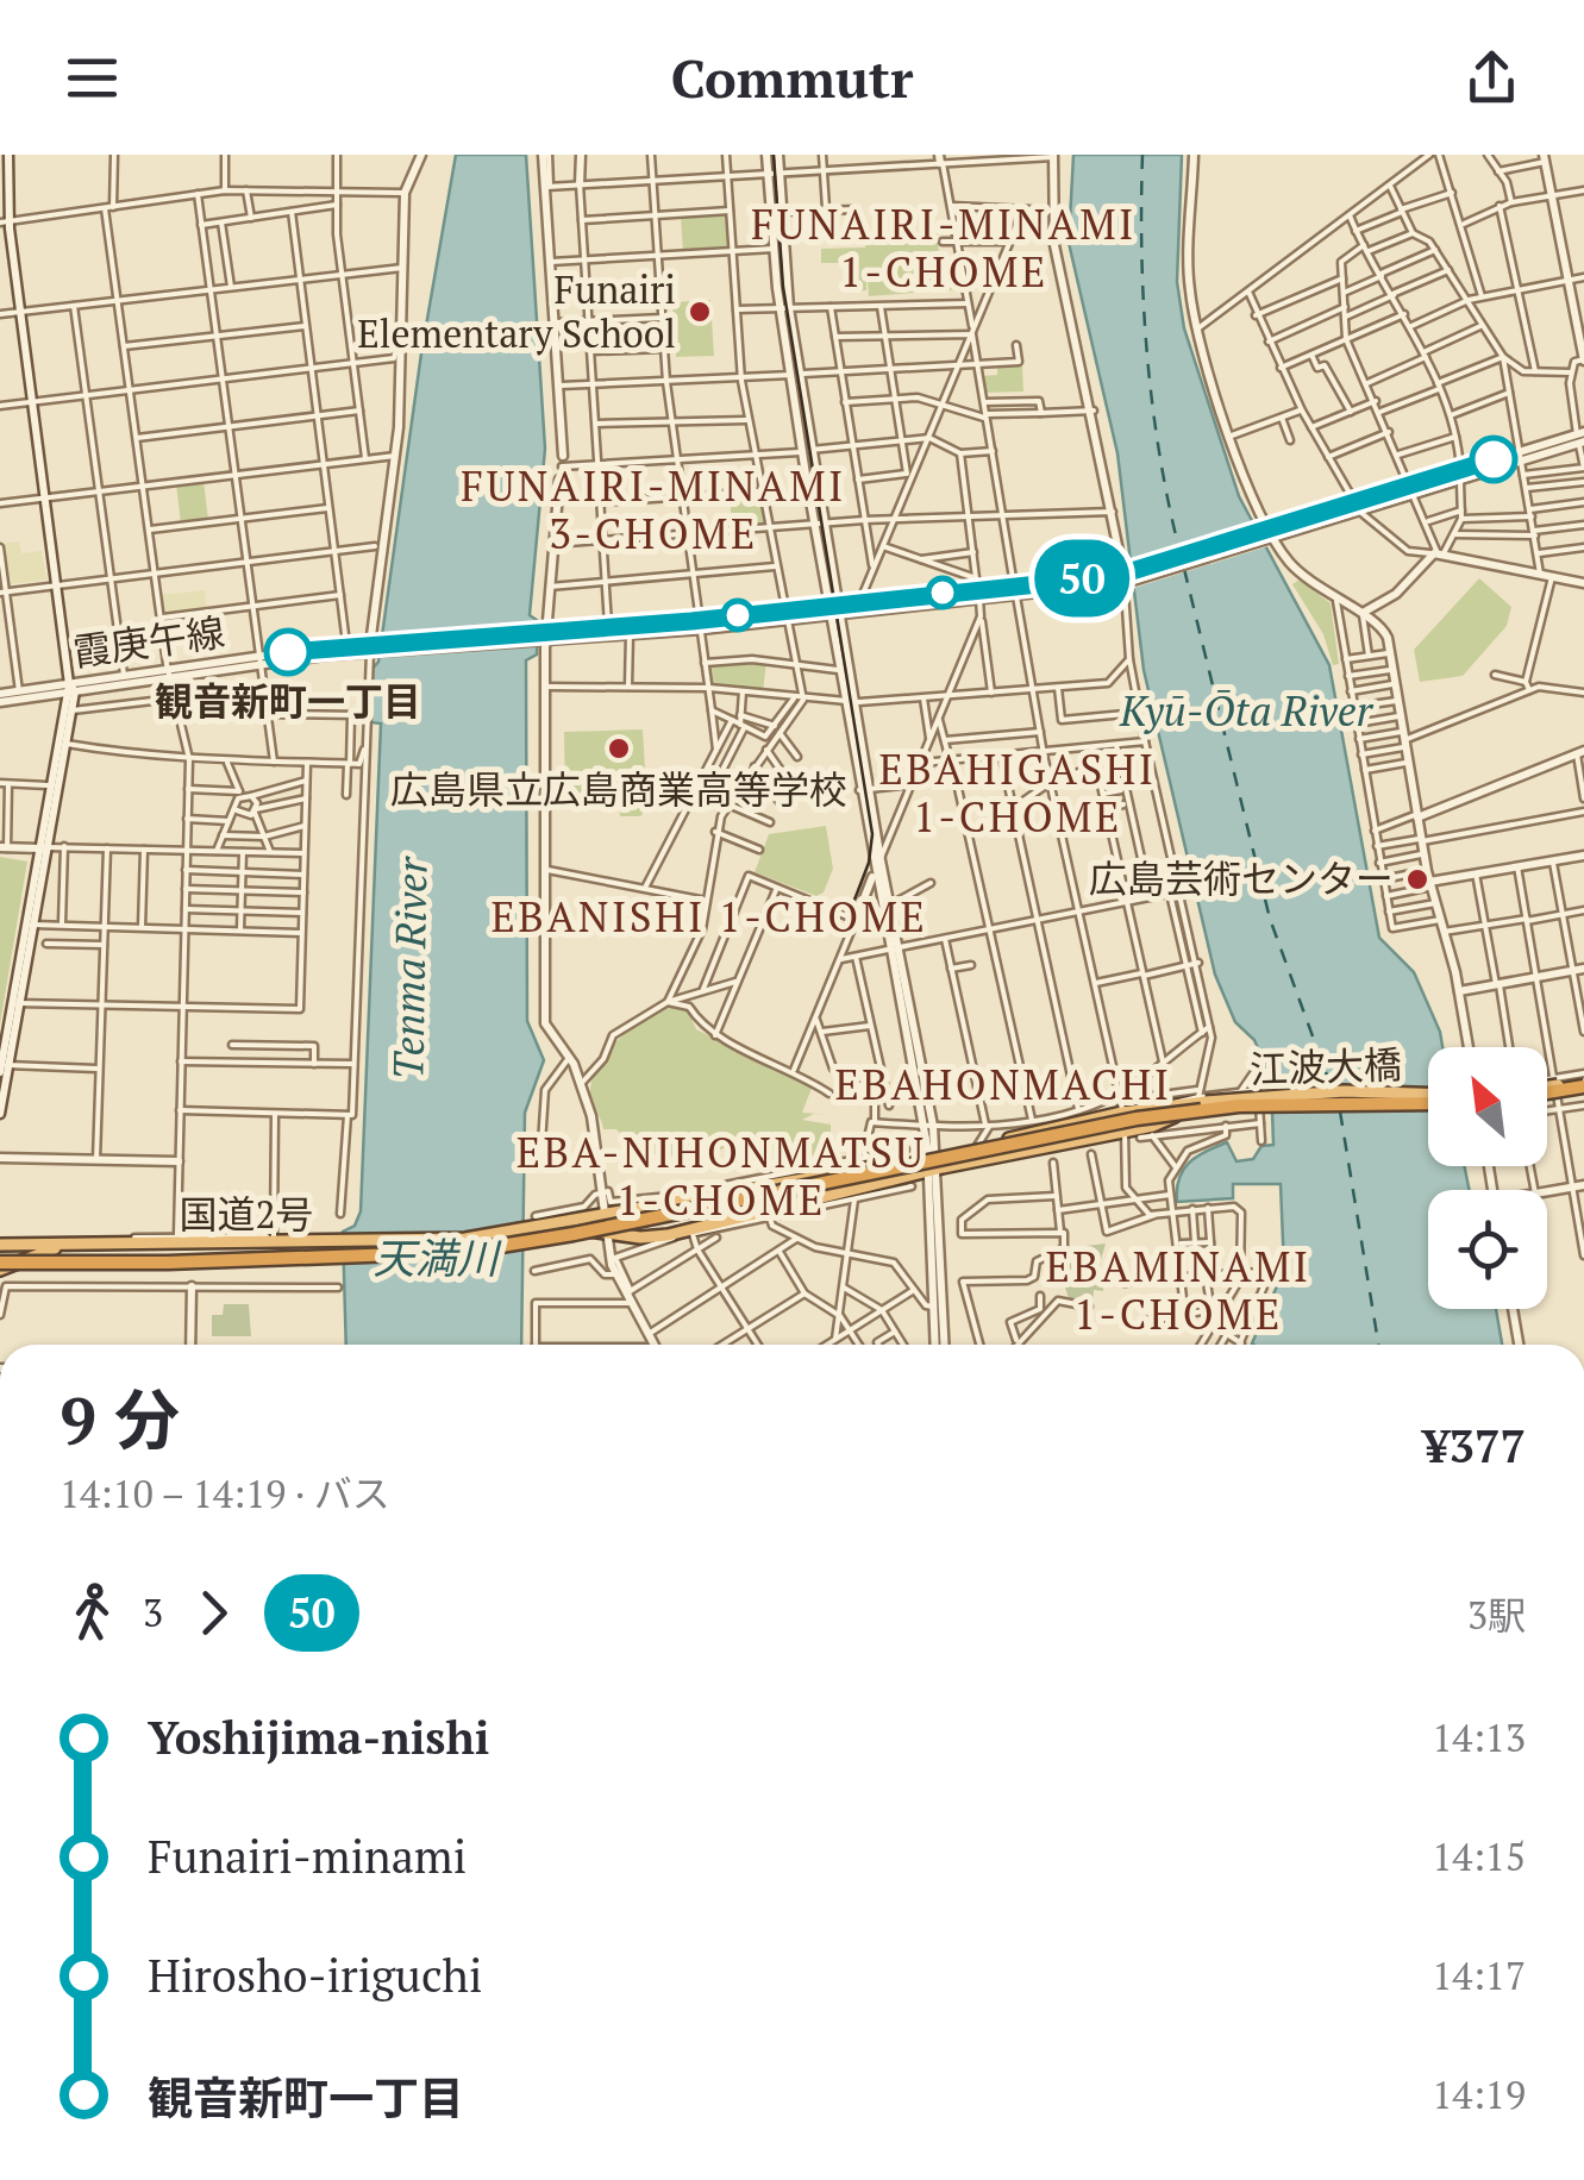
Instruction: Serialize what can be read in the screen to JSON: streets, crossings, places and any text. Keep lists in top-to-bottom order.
{
  "streets": {
    "highway": ["江波大橋", "国道2号"],
    "street": ["霞庚午線"]
  },
  "crossings": [
    ["江波大橋", "国道2号"]
  ],
  "districts": [
    "FUNAIRI-MINAMI 1-CHOME",
    "FUNAIRI-MINAMI 3-CHOME",
    "EBAHIGASHI 1-CHOME",
    "EBANISHI 1-CHOME",
    "EBAHONMACHI",
    "EBA-NIHONMATSU 1-CHOME",
    "EBAMINAMI 1-CHOME"
  ],
  "water": ["Kyū-Ōta River", "Tenma River", "天満川"],
  "places": [
    "Funairi Elementary School",
    "観音新町一丁目",
    "広島県立広島商業高等学校",
    "広島芸術センター"
  ],
  "lines": ["bus line 50"],
  "north": "top left",
  "page": {
    "header": "Commutr",
    "on_map": "50",
    "heading": ["9 分", "14:10 – 14:19 · バス", "¥377"],
    "legs": ["3", "50", "3駅"],
    "list": [
      {
        "name": "Yoshijima-nishi",
        "value": "14:13"
      },
      {
        "name": "Funairi-minami",
        "value": "14:15"
      },
      {
        "name": "Hirosho-iriguchi",
        "value": "14:17"
      },
      {
        "name": "観音新町一丁目",
        "value": "14:19"
      }
    ]
  }
}
